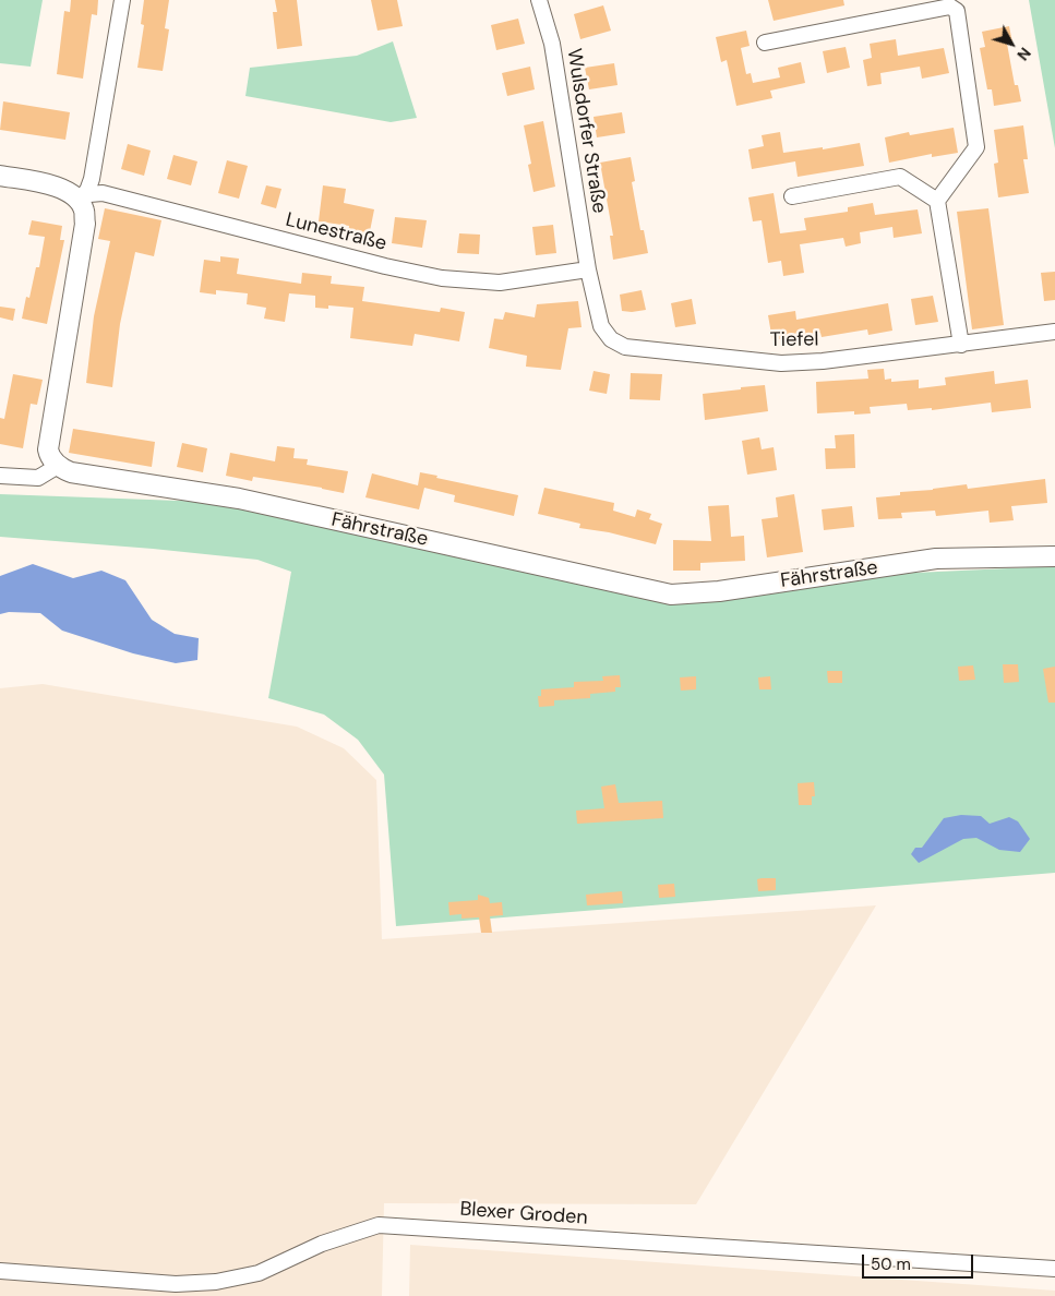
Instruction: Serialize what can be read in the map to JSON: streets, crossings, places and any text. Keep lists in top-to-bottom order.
{
  "streets": {
    "street": [
      "Wulsdorfer Straße",
      "Lunestraße",
      "Tiefel",
      "Fährstraße",
      "Blexer Groden"
    ]
  },
  "crossings": [
    ["Wulsdorfer Straße", "Lunestraße"],
    ["Wulsdorfer Straße", "Tiefel"],
    ["Lunestraße", "Tiefel"]
  ],
  "scale_bar": "50 m",
  "north": "bottom right"
}
